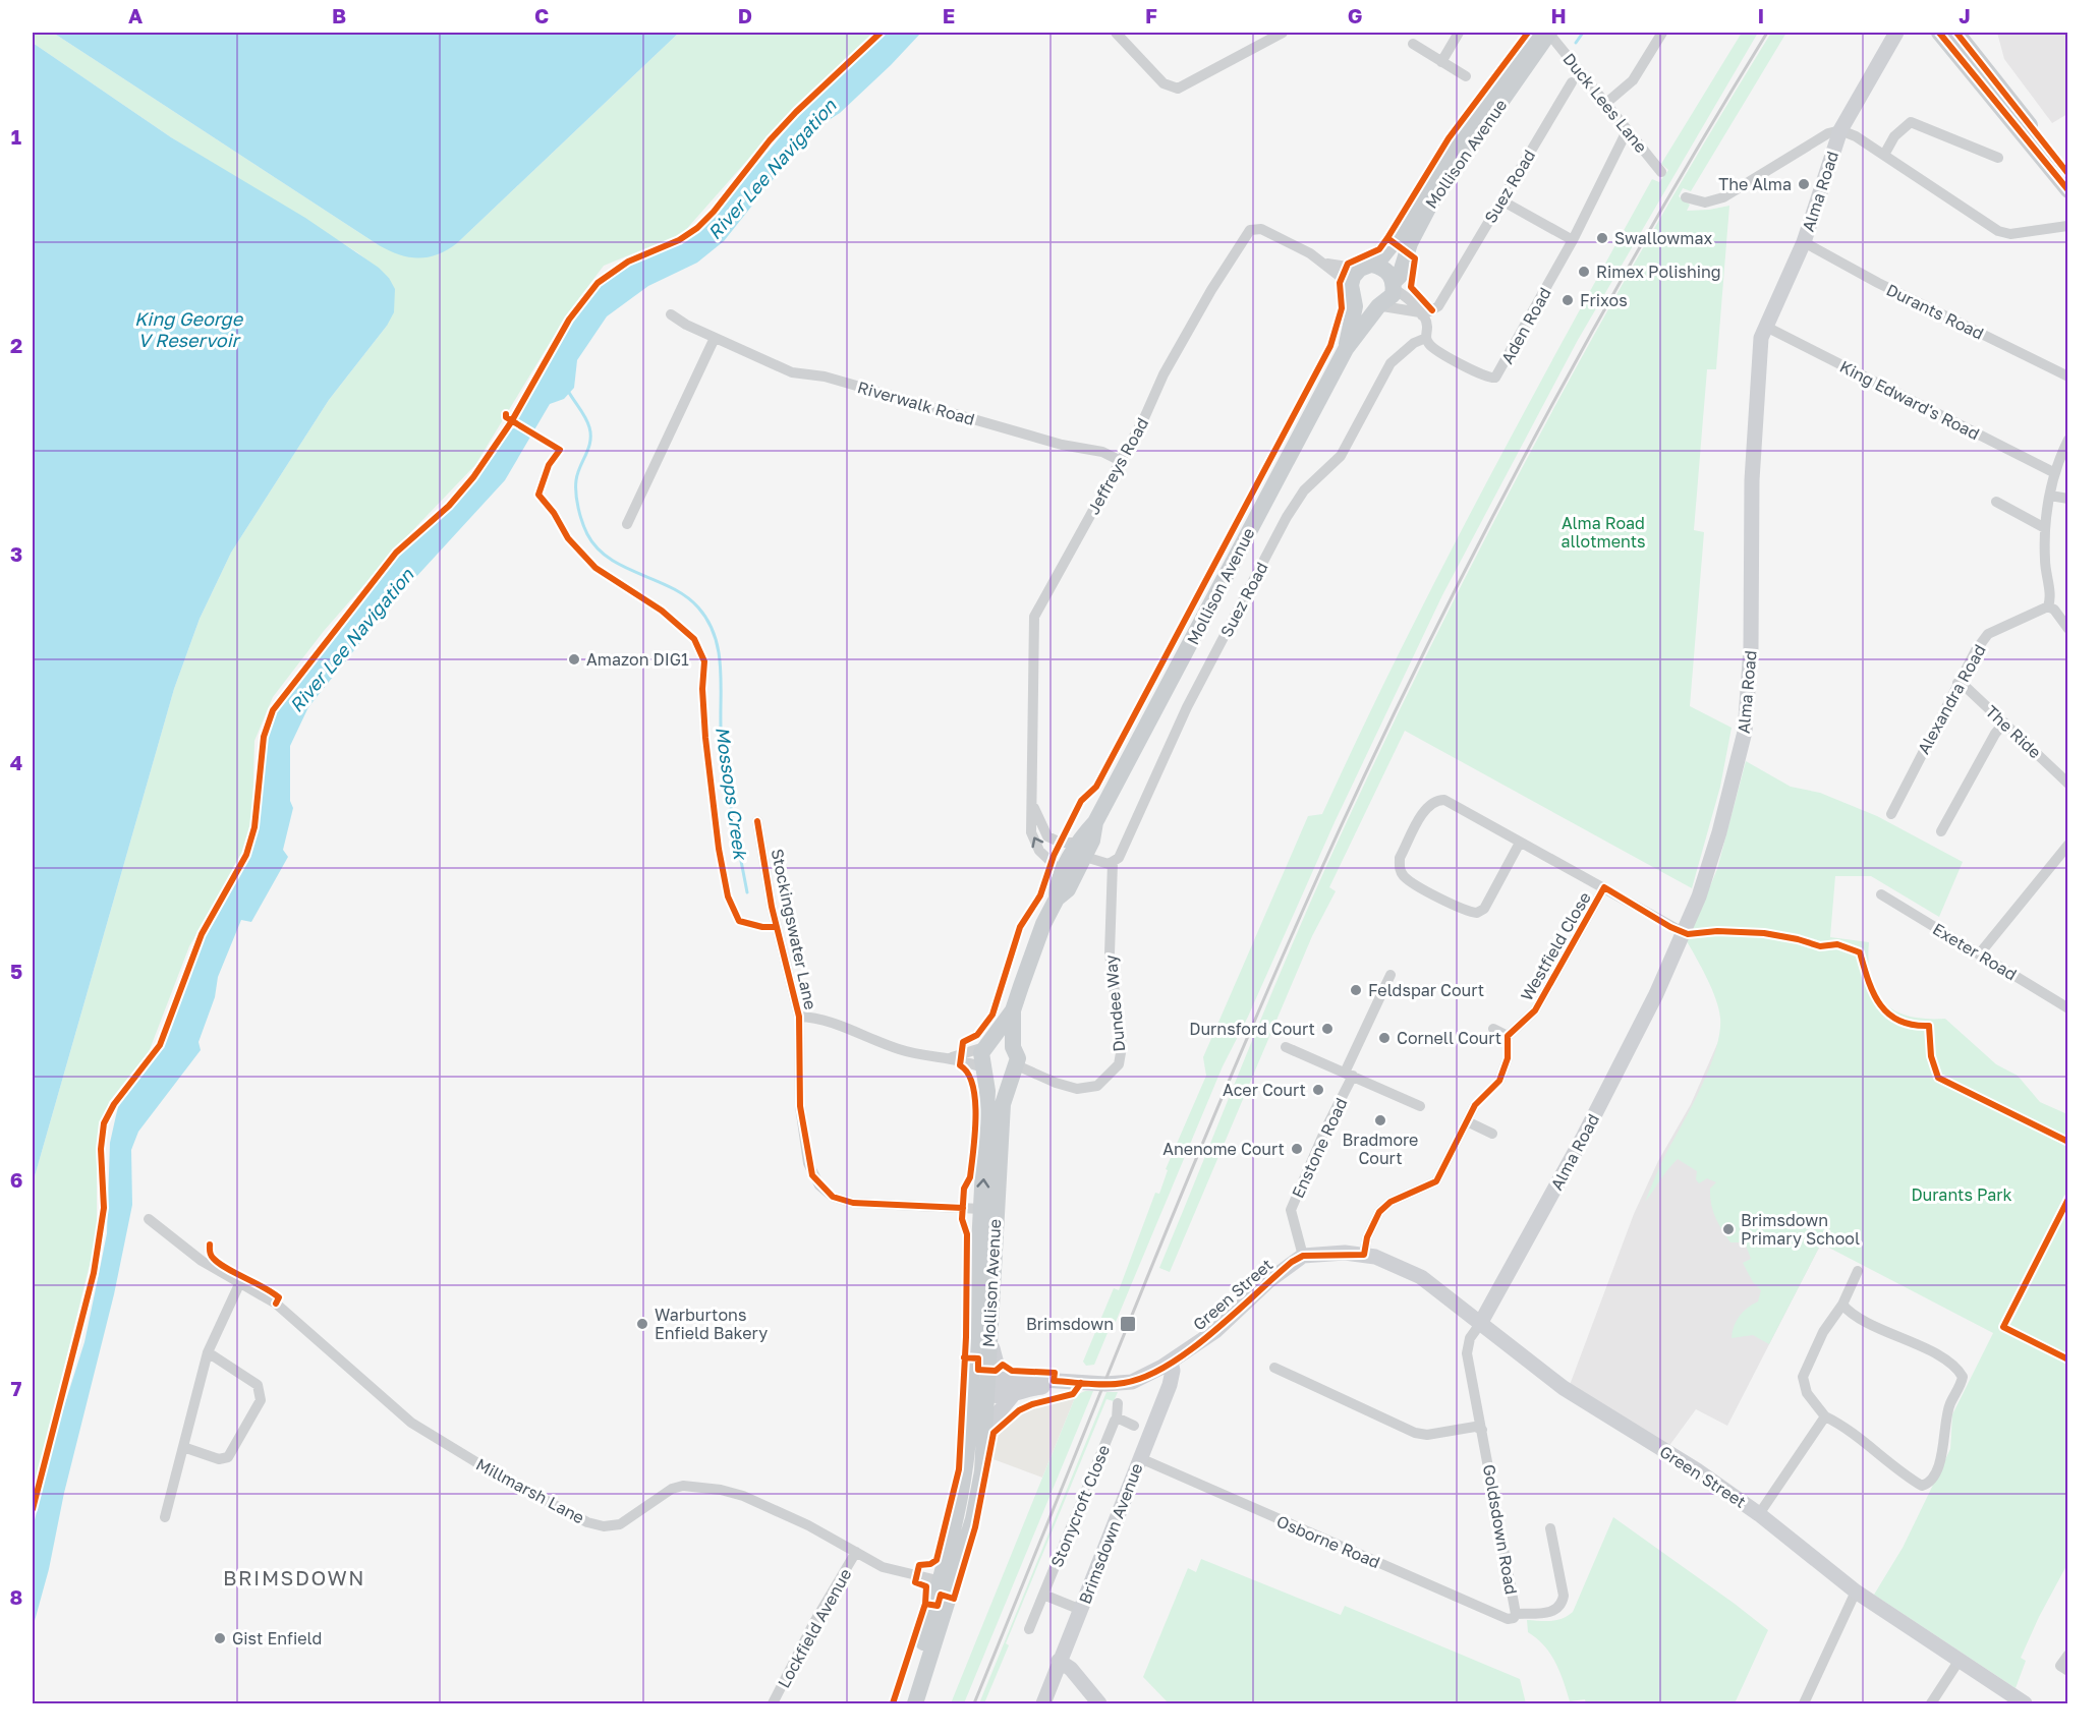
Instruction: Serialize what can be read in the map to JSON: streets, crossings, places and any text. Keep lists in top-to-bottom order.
{
  "streets": {
    "main road": ["Mollison Avenue"],
    "street": [
      "Duck Lees Lane",
      "Suez Road",
      "Alma Road",
      "Durants Road",
      "Aden Road",
      "King Edward's Road",
      "Riverwalk Road",
      "Jeffreys Road",
      "Alexandra Road",
      "The Ride",
      "Stockingswater Lane",
      "Westfield Close",
      "Exeter Road",
      "Dundee Way",
      "Enstone Road",
      "Green Street",
      "Millmarsh Lane",
      "Stonycroft Close",
      "Goldsdown Road",
      "Brimsdown Avenue",
      "Osborne Road",
      "Lockfield Avenue"
    ]
  },
  "crossings": [
    ["Duck Lees Lane", "Mollison Avenue"],
    ["Duck Lees Lane", "Aden Road"],
    ["Mollison Avenue", "Jeffreys Road"],
    ["Mollison Avenue", "Stockingswater Lane"],
    ["Mollison Avenue", "Dundee Way"],
    ["Mollison Avenue", "Green Street"],
    ["Mollison Avenue", "Millmarsh Lane"],
    ["Suez Road", "Aden Road"],
    ["Suez Road", "Dundee Way"],
    ["Alma Road", "Durants Road"],
    ["Alma Road", "King Edward's Road"],
    ["Alma Road", "Green Street"],
    ["Alma Road", "Goldsdown Road"],
    ["Riverwalk Road", "Jeffreys Road"],
    ["Alexandra Road", "The Ride"],
    ["Enstone Road", "Green Street"],
    ["Green Street", "Goldsdown Road"],
    ["Green Street", "Brimsdown Avenue"],
    ["Millmarsh Lane", "Lockfield Avenue"],
    ["Goldsdown Road", "Osborne Road"],
    ["Brimsdown Avenue", "Osborne Road"]
  ],
  "districts": ["BRIMSDOWN"],
  "water": ["River Lee Navigation", "King George V Reservoir", "Mossops Creek"],
  "parks": ["Alma Road allotments", "Durants Park"],
  "places": {
    "other": [
      "The Alma",
      "Swallowmax",
      "Rimex Polishing",
      "Frixos",
      "Amazon DIG1",
      "Feldspar Court",
      "Durnsford Court",
      "Cornell Court",
      "Acer Court",
      "Bradmore Court",
      "Anenome Court",
      "Brimsdown Primary School",
      "Warburtons Enfield Bakery",
      "Gist Enfield"
    ],
    "transit": ["Brimsdown"]
  },
  "grid": {
    "columns": [
      "A",
      "B",
      "C",
      "D",
      "E",
      "F",
      "G",
      "H",
      "I",
      "J"
    ],
    "rows": [
      "1",
      "2",
      "3",
      "4",
      "5",
      "6",
      "7",
      "8"
    ]
  }
}
